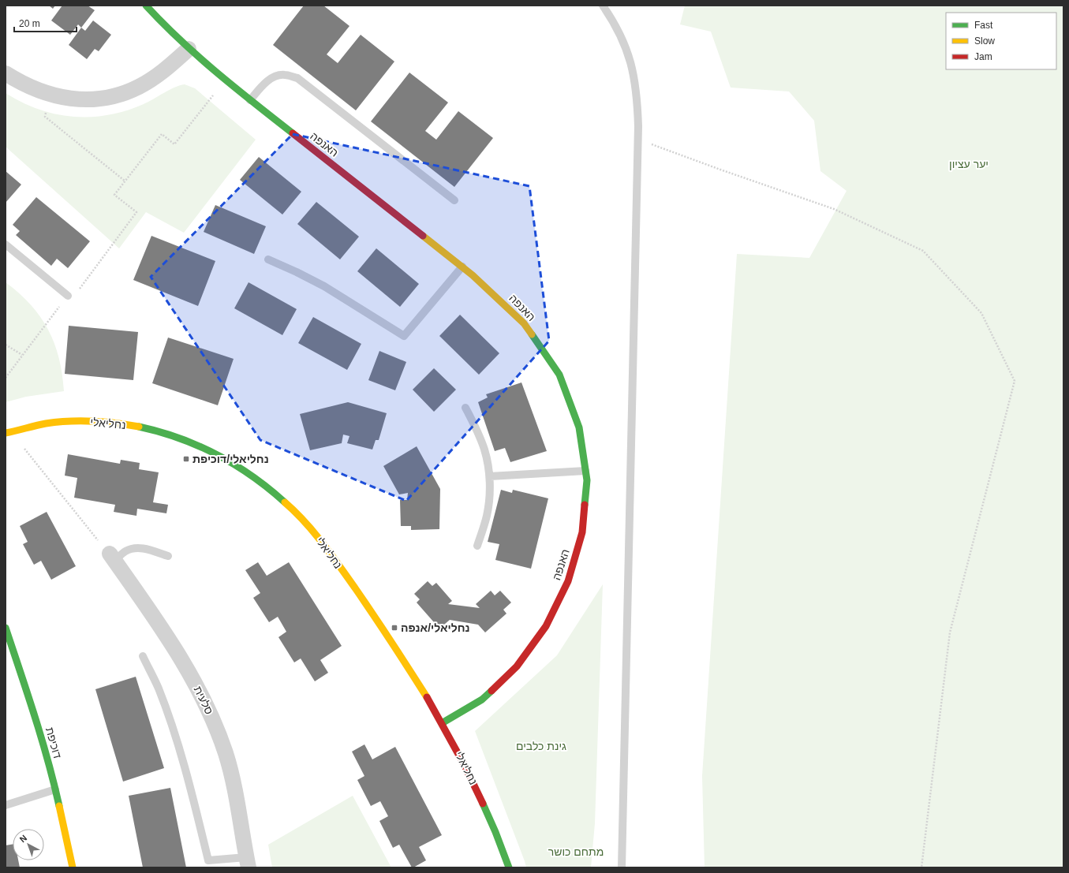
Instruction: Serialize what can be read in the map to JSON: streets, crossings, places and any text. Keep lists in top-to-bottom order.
{
  "streets": {
    "street": [
      "האנפה",
      "נחליאלי",
      "סלעית",
      "דוכיפת"
    ]
  },
  "crossings": [
    ["האנפה", "נחליאלי"]
  ],
  "parks": ["יער עציון", "גינת כלבים", "מתחם כושר"],
  "places": {
    "transit": ["נחליאלי/דוכיפת", "נחליאלי/אנפה"]
  },
  "legend": ["Fast", "Slow", "Jam"],
  "scale_bar": "20 m",
  "north": "top left"
}
